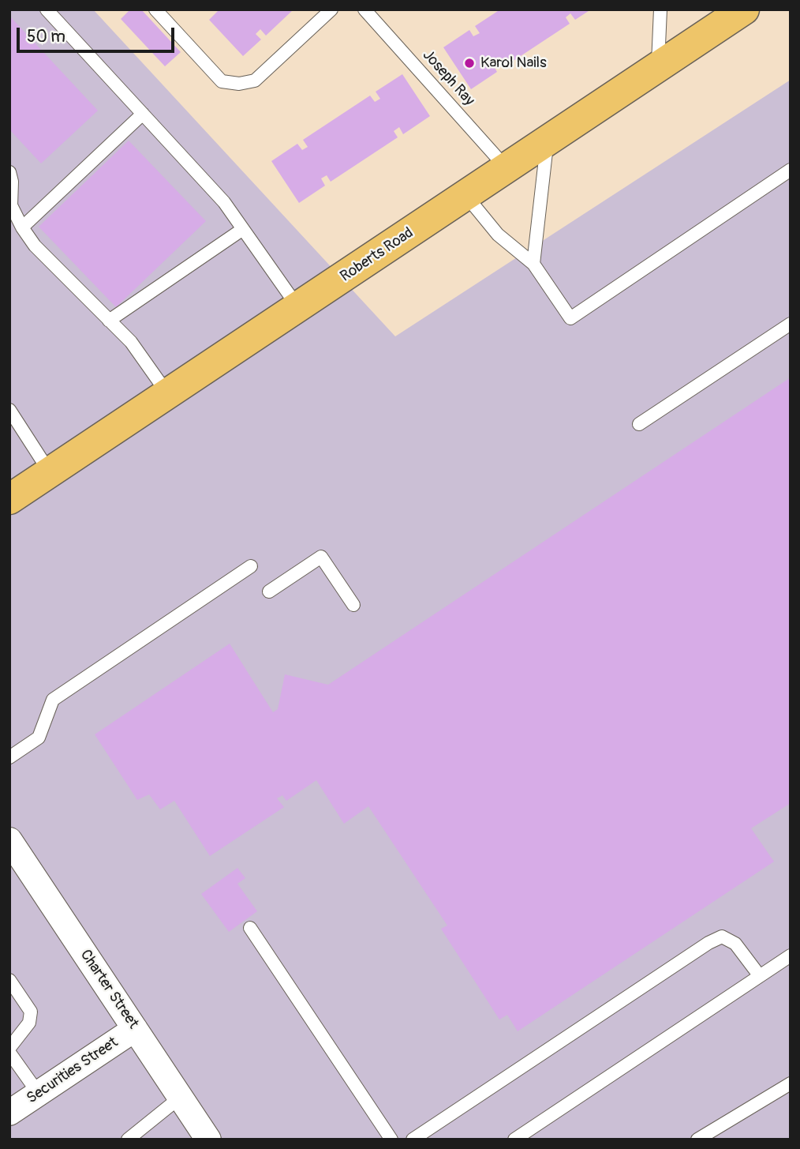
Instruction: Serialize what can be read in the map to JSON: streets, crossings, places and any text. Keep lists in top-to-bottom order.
{
  "streets": {
    "main road": ["Roberts Road"],
    "street": ["Charter Street", "Securities Street"],
    "lane": ["Joseph Ray"]
  },
  "crossings": [
    ["Joseph Ray", "Roberts Road"],
    ["Charter Street", "Securities Street"]
  ],
  "places": ["Karol Nails"],
  "scale_bar": "50 m"
}
